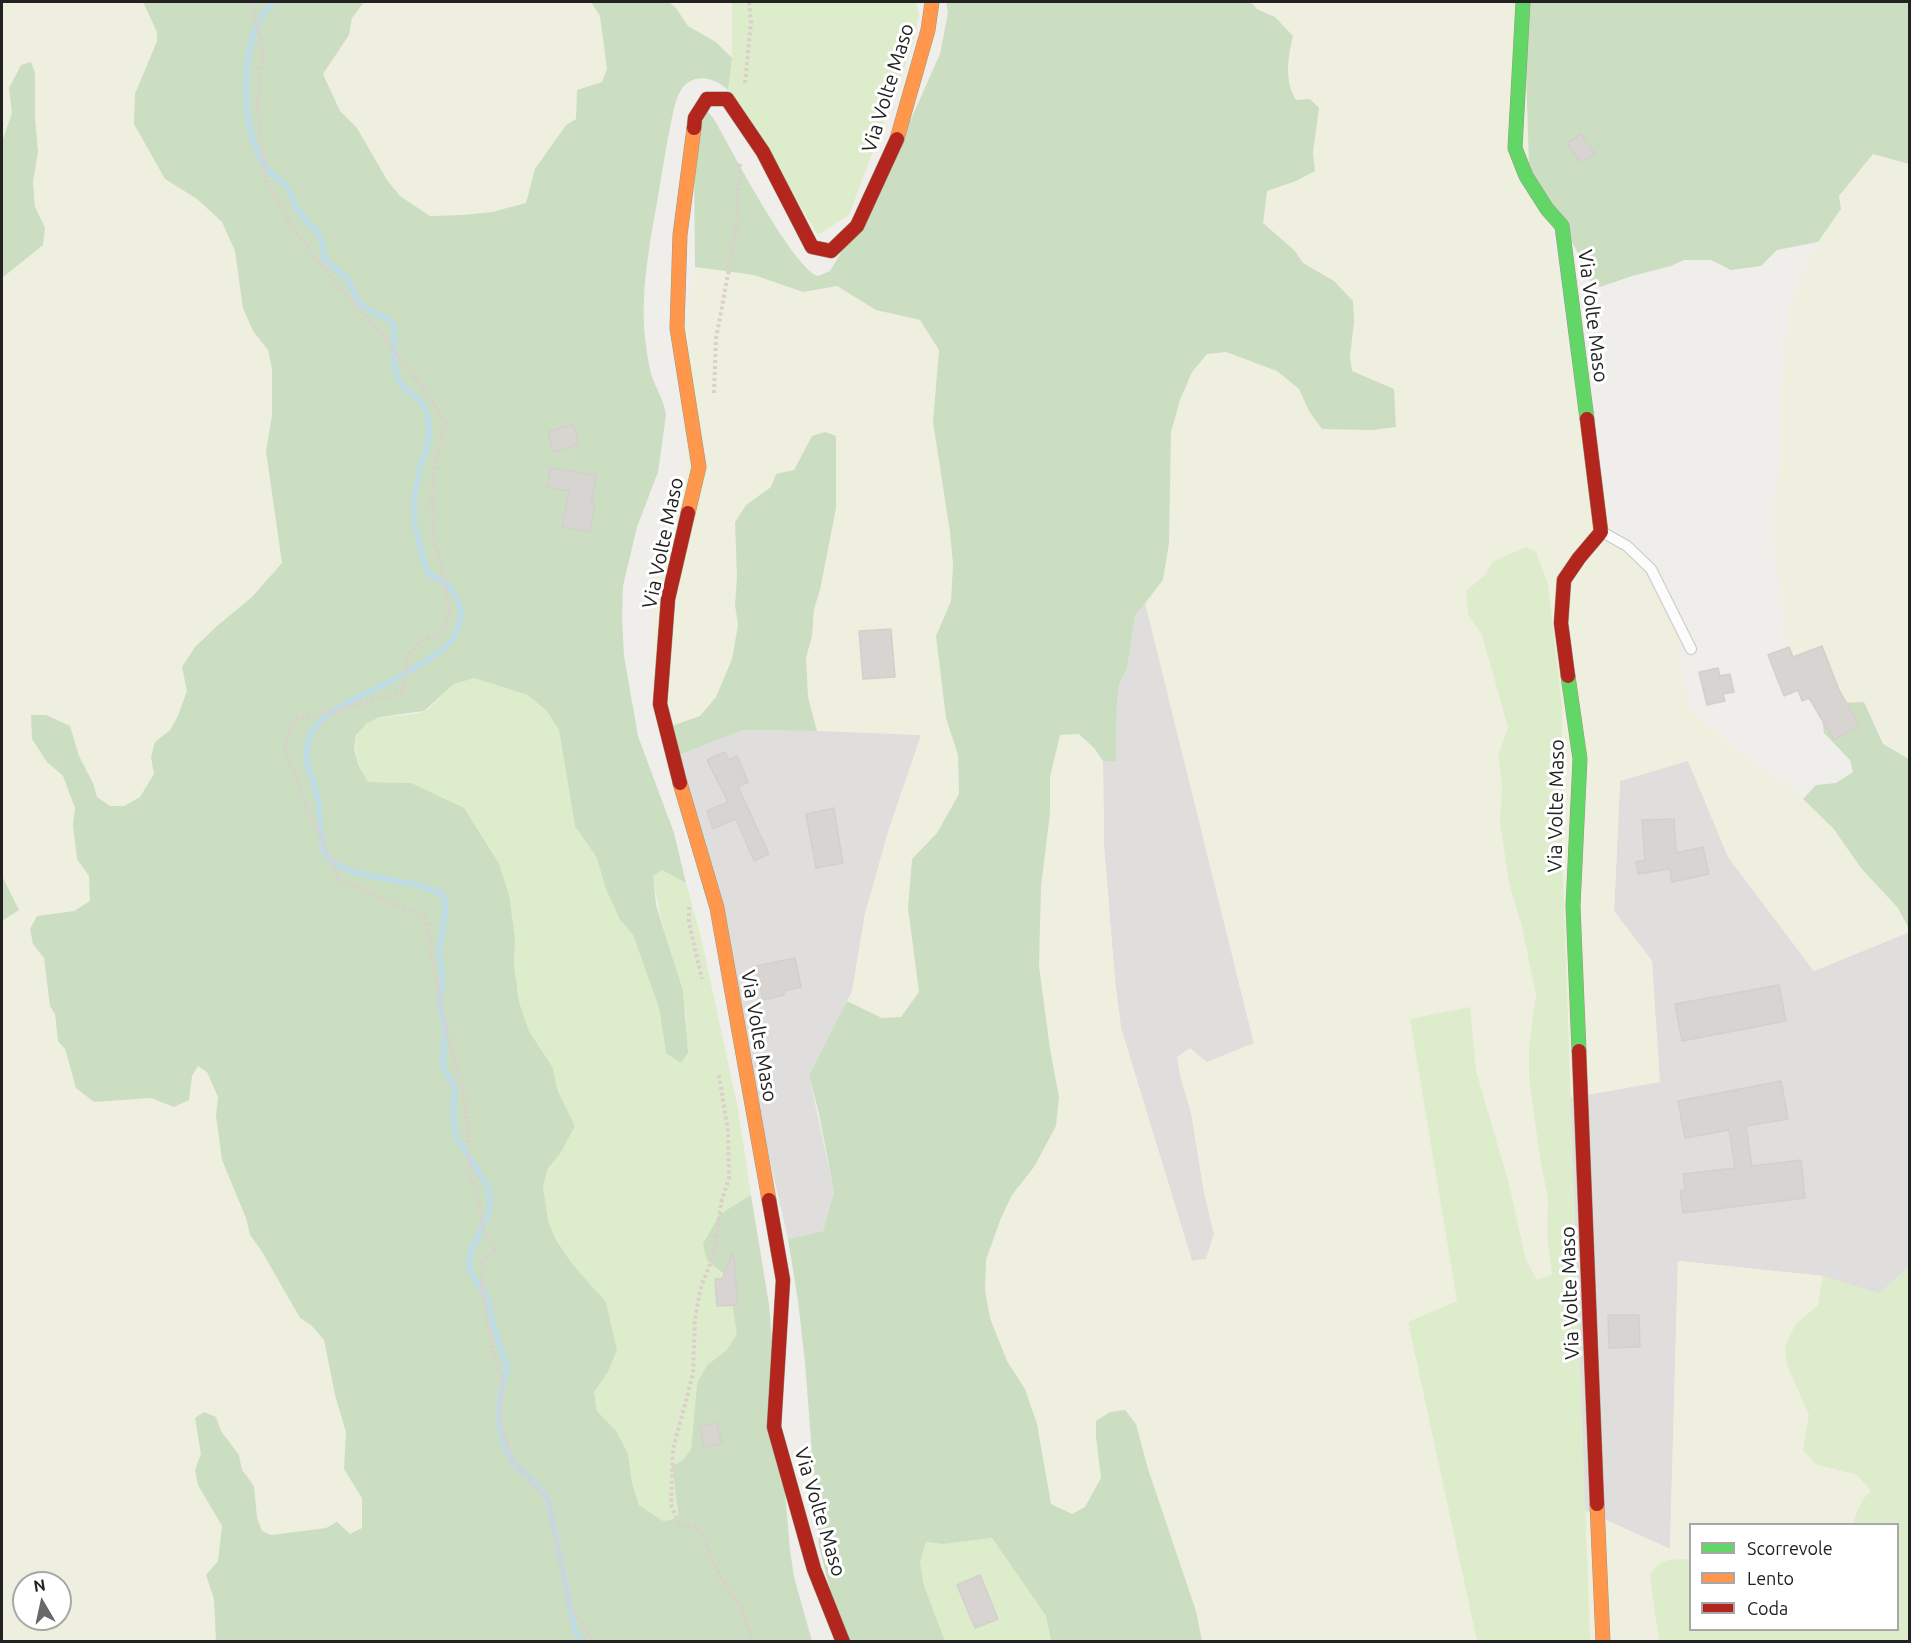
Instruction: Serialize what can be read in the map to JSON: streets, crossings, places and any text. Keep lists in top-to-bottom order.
{
  "streets": {
    "street": ["Via Volte Maso"]
  },
  "legend": ["Scorrevole", "Lento", "Coda"],
  "north": "top"
}
